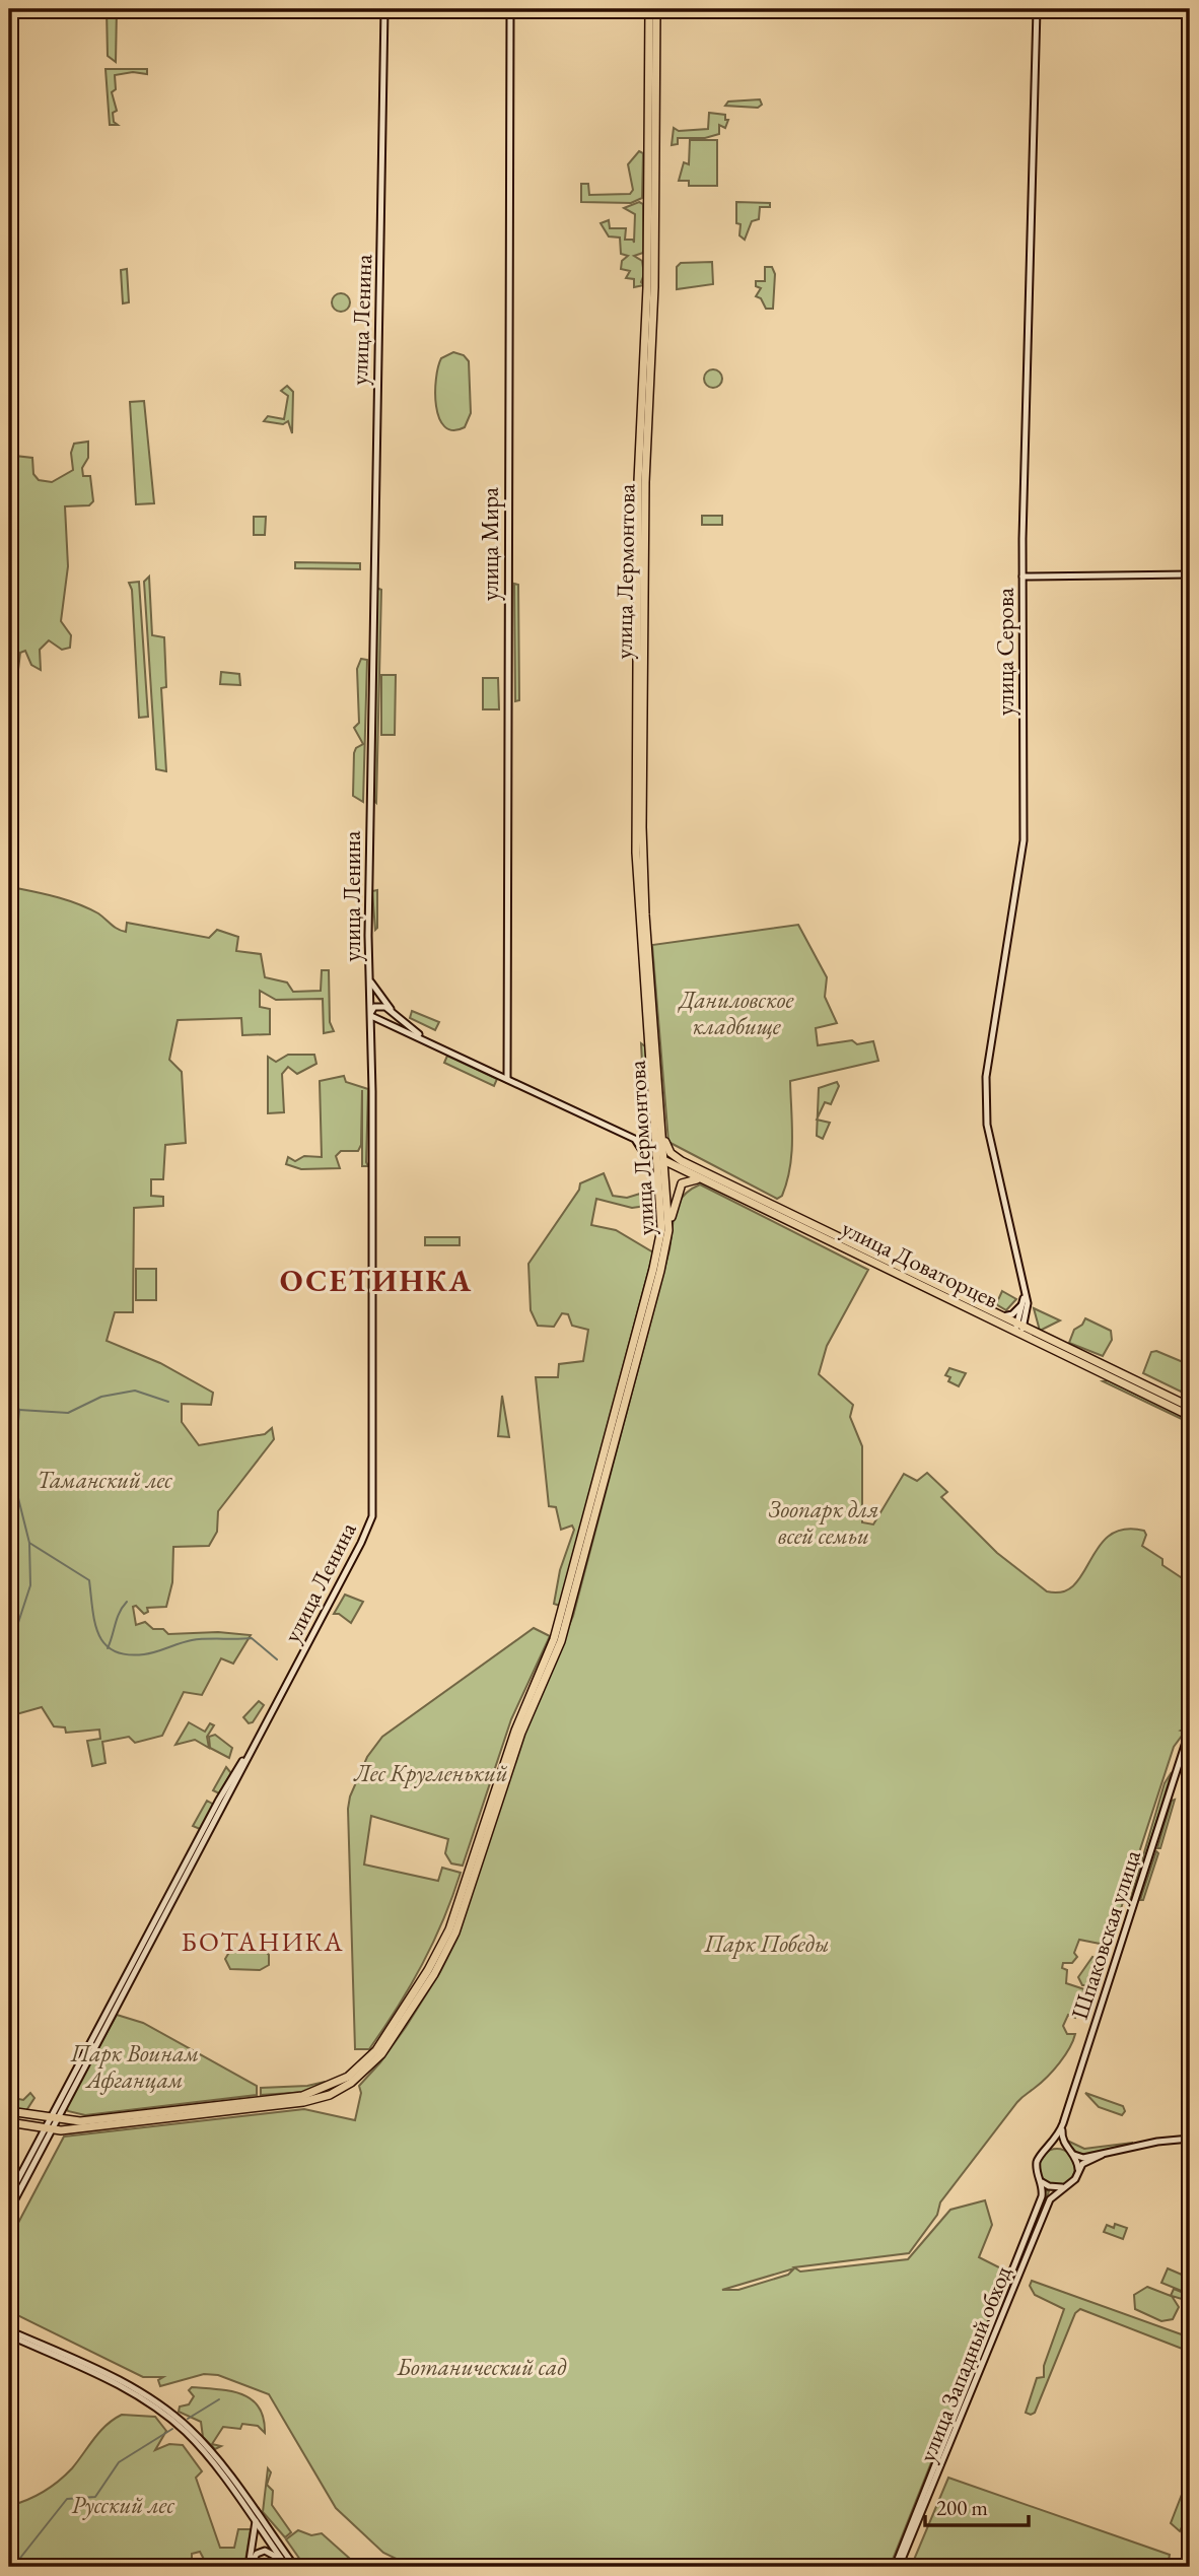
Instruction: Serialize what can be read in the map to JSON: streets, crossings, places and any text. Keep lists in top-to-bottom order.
{
  "streets": {
    "main road": [
      "улица Ленина",
      "улица Мира",
      "улица Лермонтова",
      "улица Серова",
      "улица Доваторцев",
      "Шпаковская улица",
      "улица Западный обход"
    ]
  },
  "crossings": [
    ["улица Ленина", "улица Лермонтова"],
    ["улица Ленина", "улица Доваторцев"],
    ["улица Мира", "улица Доваторцев"],
    ["улица Лермонтова", "улица Доваторцев"],
    ["улица Серова", "улица Доваторцев"],
    ["Шпаковская улица", "улица Западный обход"]
  ],
  "districts": ["ОСЕТИНКА", "БОТАНИКА"],
  "parks": [
    "Даниловское кладбище",
    "Таманский лес",
    "Зоопарк для всей семьи",
    "Лес Кругленький",
    "Парк Победы",
    "Парк Воинам Афганцам",
    "Ботанический сад",
    "Русский лес"
  ],
  "scale_bar": "200 m"
}
